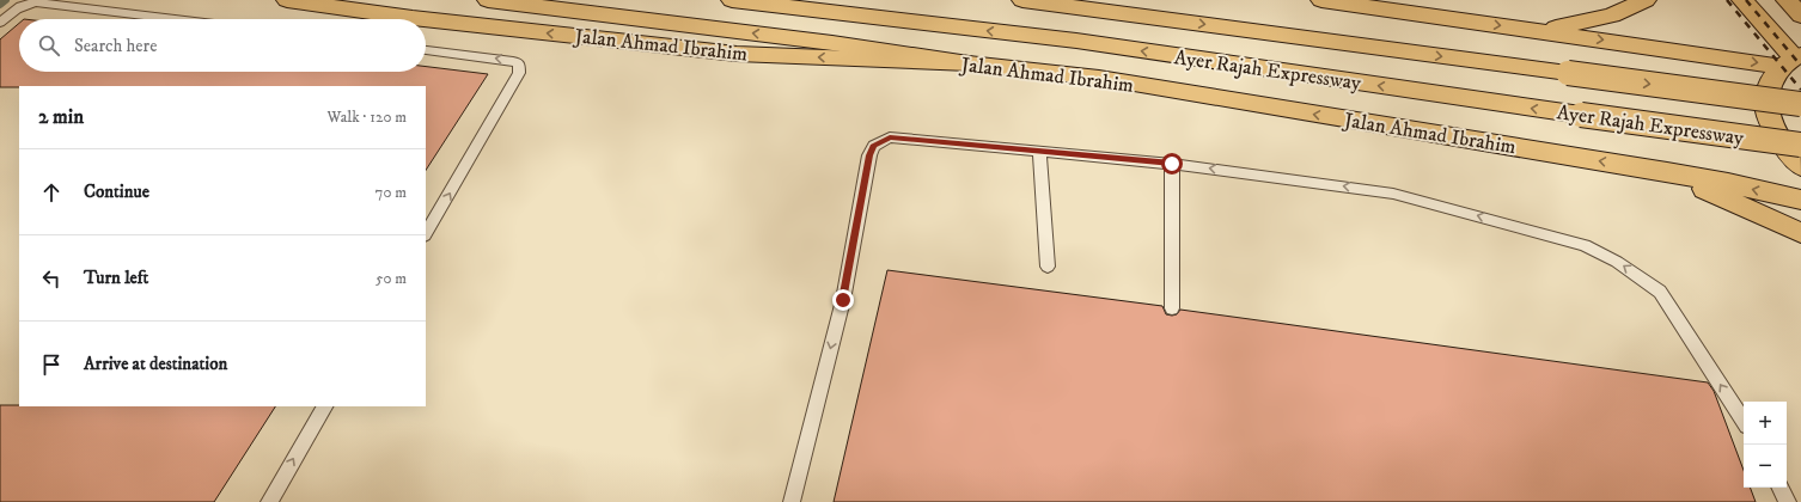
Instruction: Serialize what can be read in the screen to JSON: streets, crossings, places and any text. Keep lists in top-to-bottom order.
{
  "streets": {
    "main road": ["Jalan Ahmad Ibrahim", "Ayer Rajah Expressway"]
  },
  "page": {
    "search": "Search here",
    "heading": ["2 min", "Walk · 120 m"],
    "list": [
      ["Continue", "70 m"],
      ["Turn left", "50 m"],
      "Arrive at destination"
    ],
    "map_buttons": ["+", "−"]
  }
}
